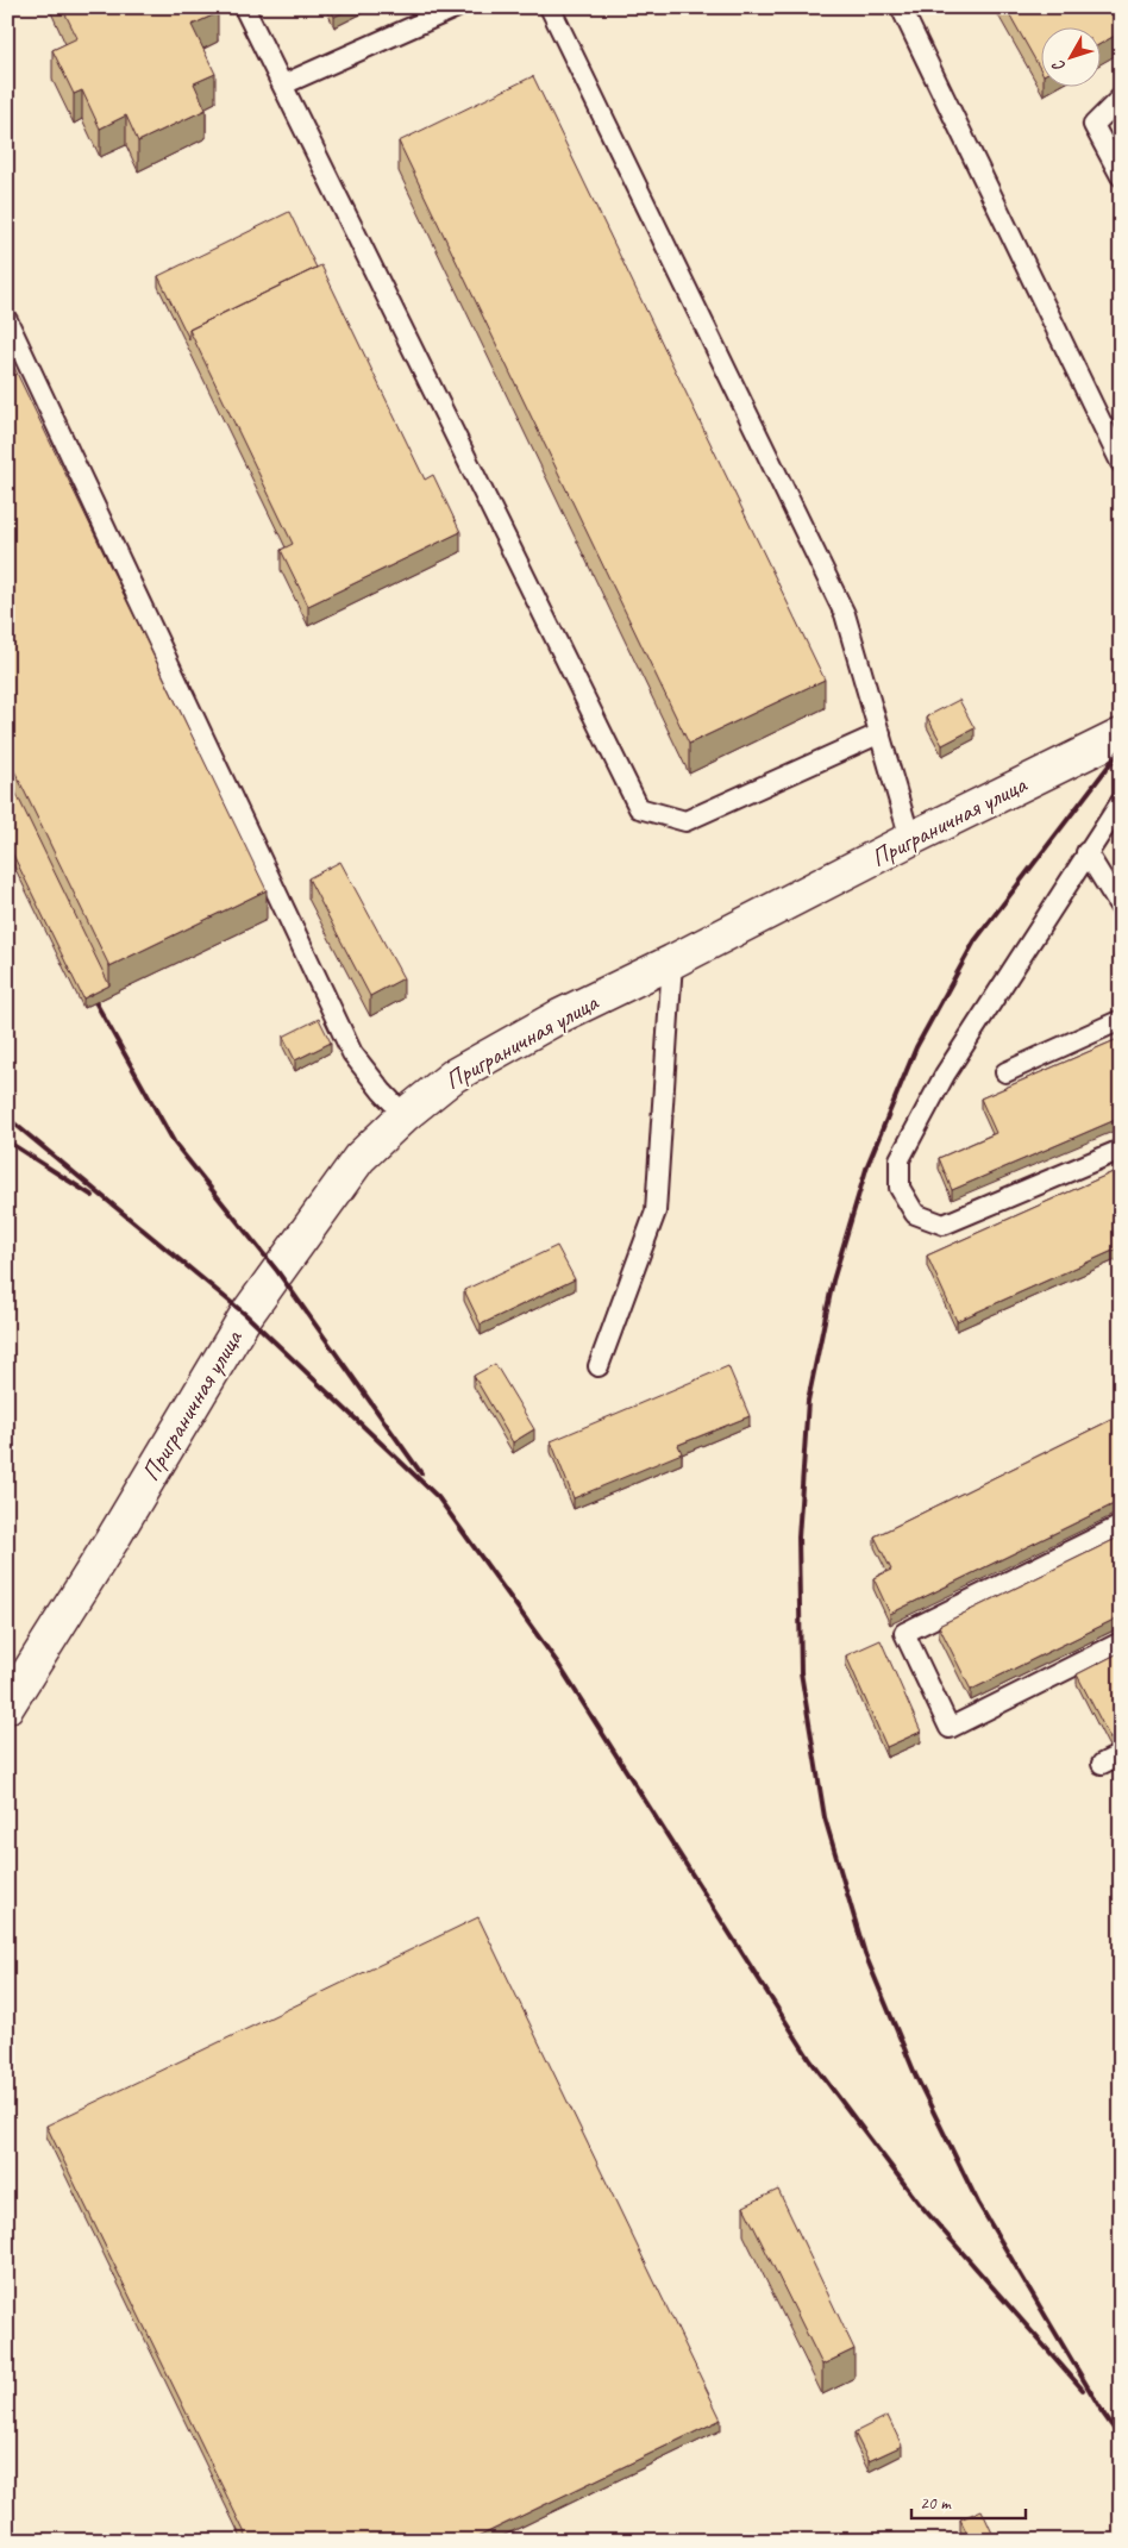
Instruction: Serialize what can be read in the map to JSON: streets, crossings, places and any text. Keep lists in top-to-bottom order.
{
  "streets": {
    "street": ["Приграничная улица"]
  },
  "scale_bar": "20 m",
  "north": "bottom left"
}
